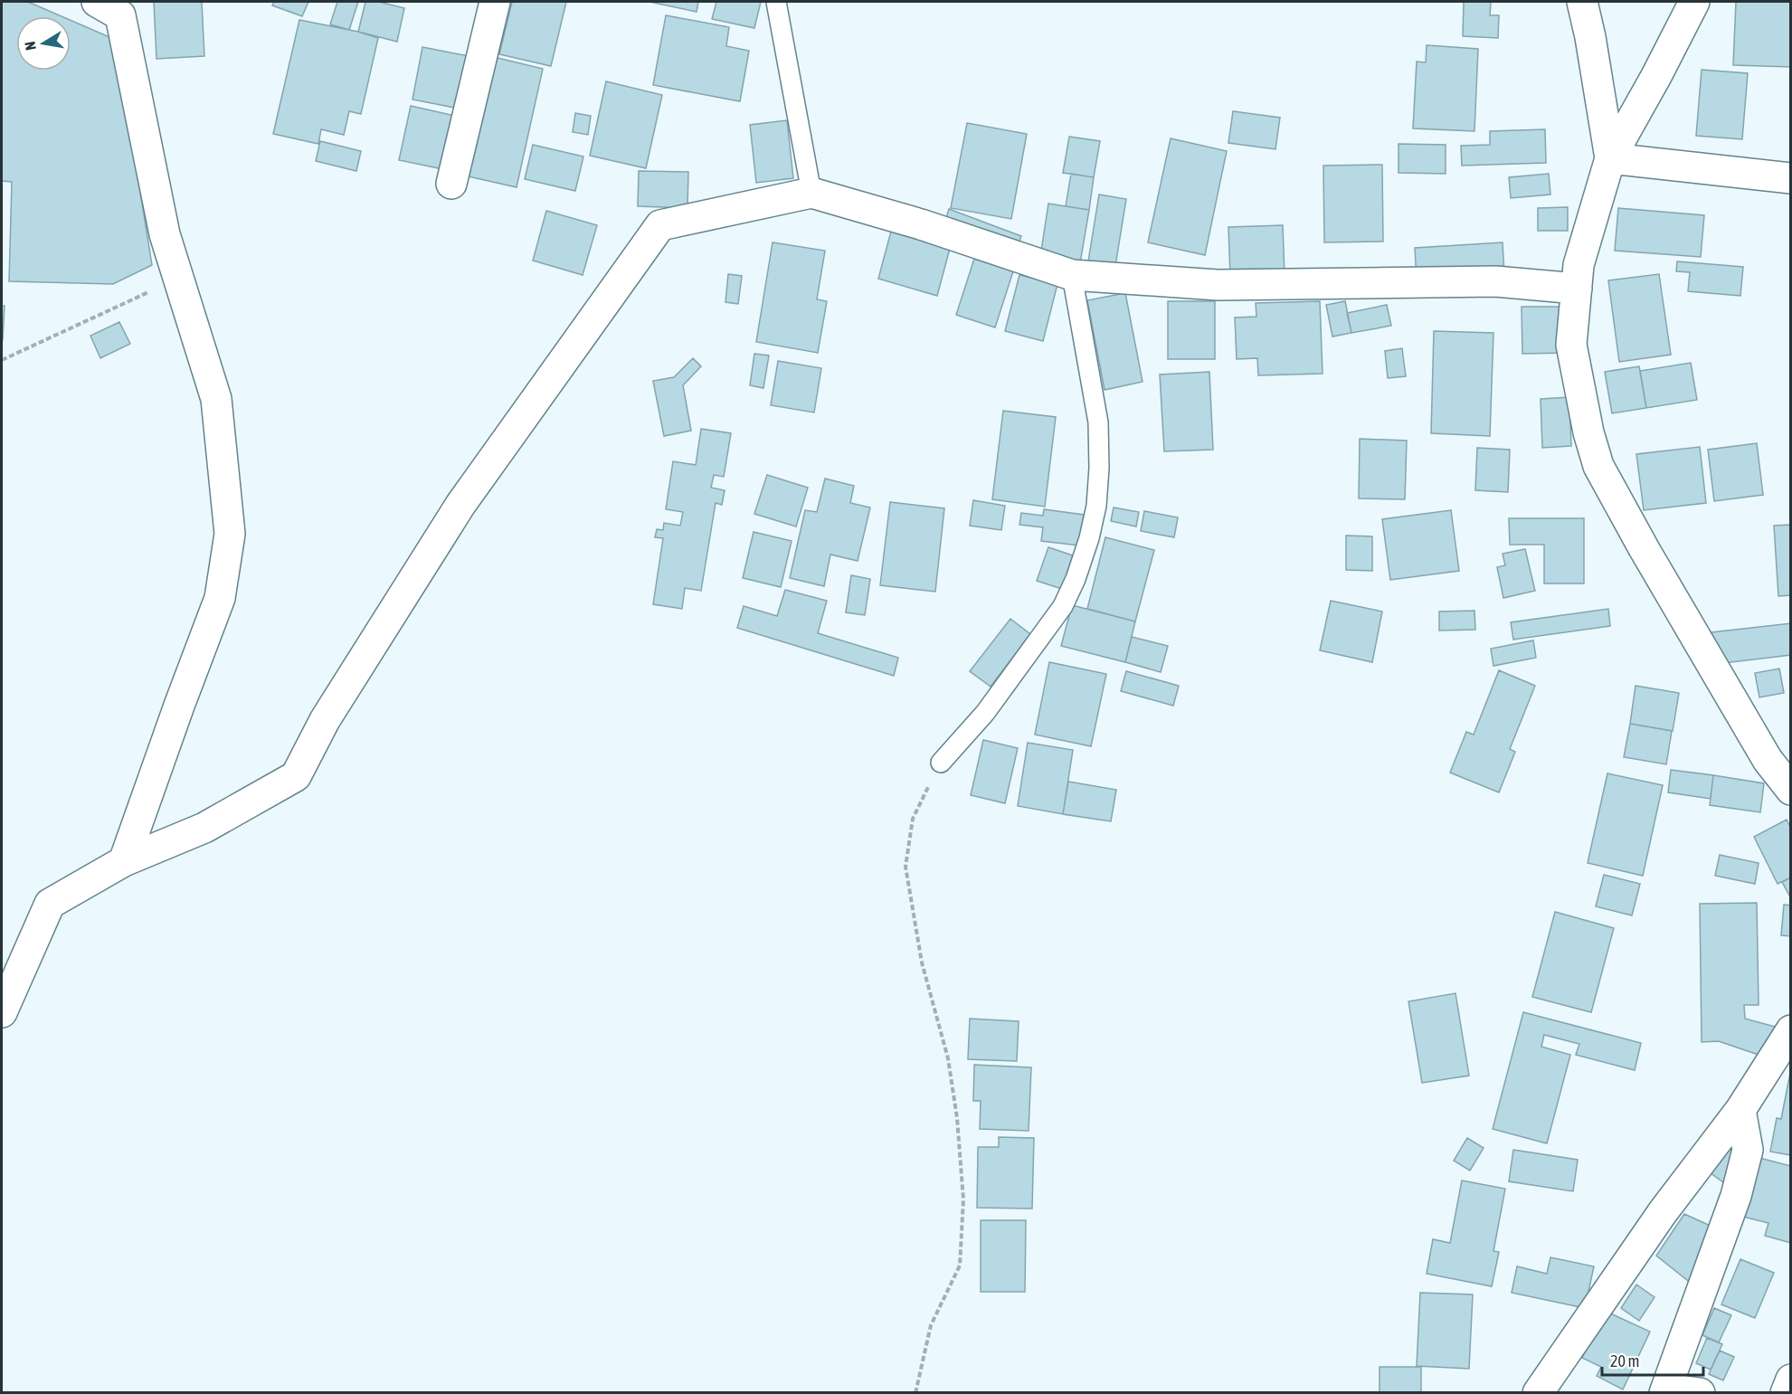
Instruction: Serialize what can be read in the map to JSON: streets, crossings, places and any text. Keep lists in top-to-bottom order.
{
  "scale_bar": "20 m",
  "north": "left"
}
